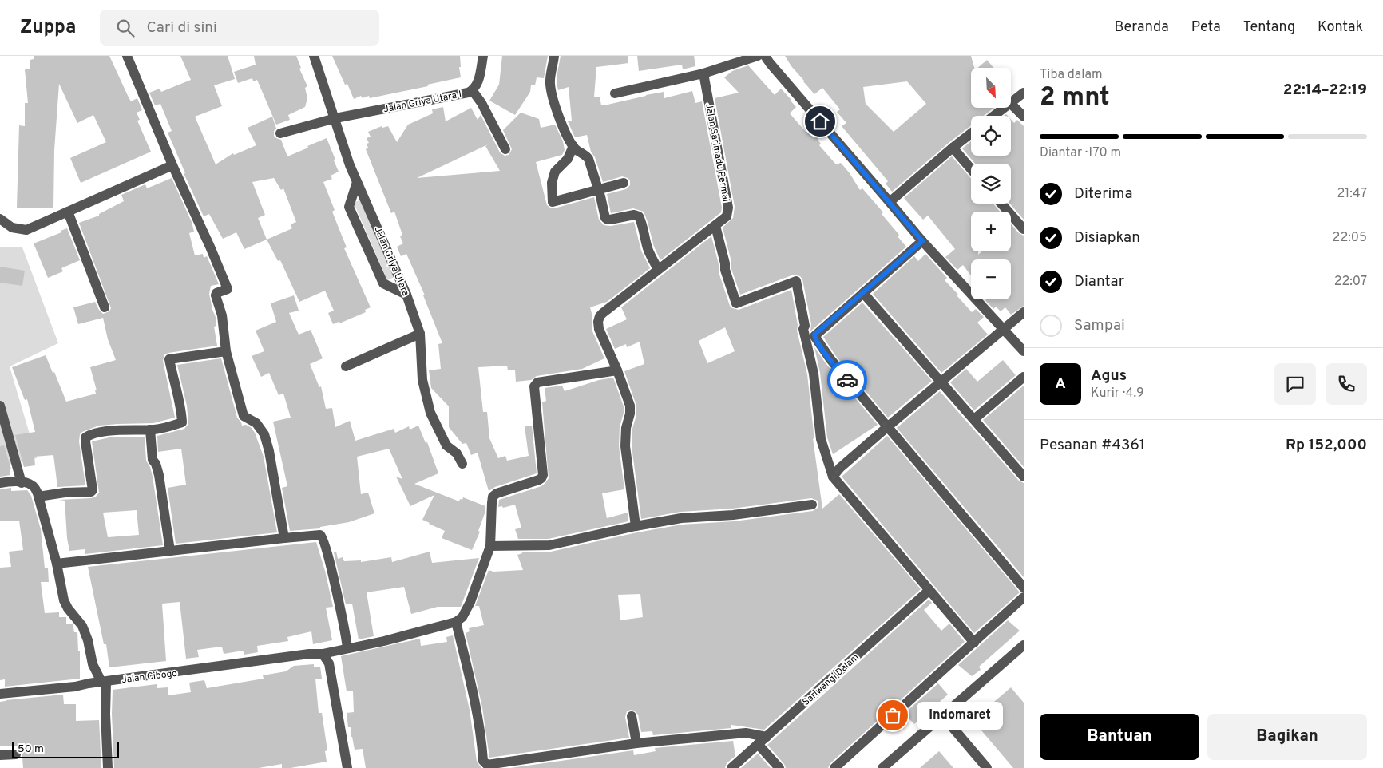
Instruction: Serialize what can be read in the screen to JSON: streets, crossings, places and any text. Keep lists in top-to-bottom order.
{
  "streets": {
    "street": [
      "Jalan Griya Utara I",
      "Jalan Sarimadu Permai",
      "Jalan Griya Utara",
      "Jalan Cibogo",
      "Sariwangi Dalam"
    ]
  },
  "crossings": [
    ["Jalan Griya Utara I", "Jalan Griya Utara"]
  ],
  "places": ["Indomaret"],
  "scale_bar": "50 m",
  "north": "bottom right",
  "page": {
    "header": "Zuppa",
    "search": "Cari di sini",
    "nav": [
      "Beranda",
      "Peta",
      "Tentang",
      "Kontak"
    ],
    "heading": ["2 mnt", "Tiba dalam", "22:14–22:19"],
    "panel": [
      "Agus",
      "Kurir · 4.9",
      "Pesanan #4361",
      "Rp 152,000"
    ],
    "map_buttons": ["+", "−"],
    "bar": "Diantar · 170 m",
    "list": [
      ["Diterima", "21:47"],
      ["Disiapkan", "22:05"],
      ["Diantar", "22:07"],
      "Sampai"
    ],
    "round": "A",
    "bubble": "Indomaret",
    "buttons": ["Bantuan", "Bagikan"],
    "scale": "50 m"
  }
}
